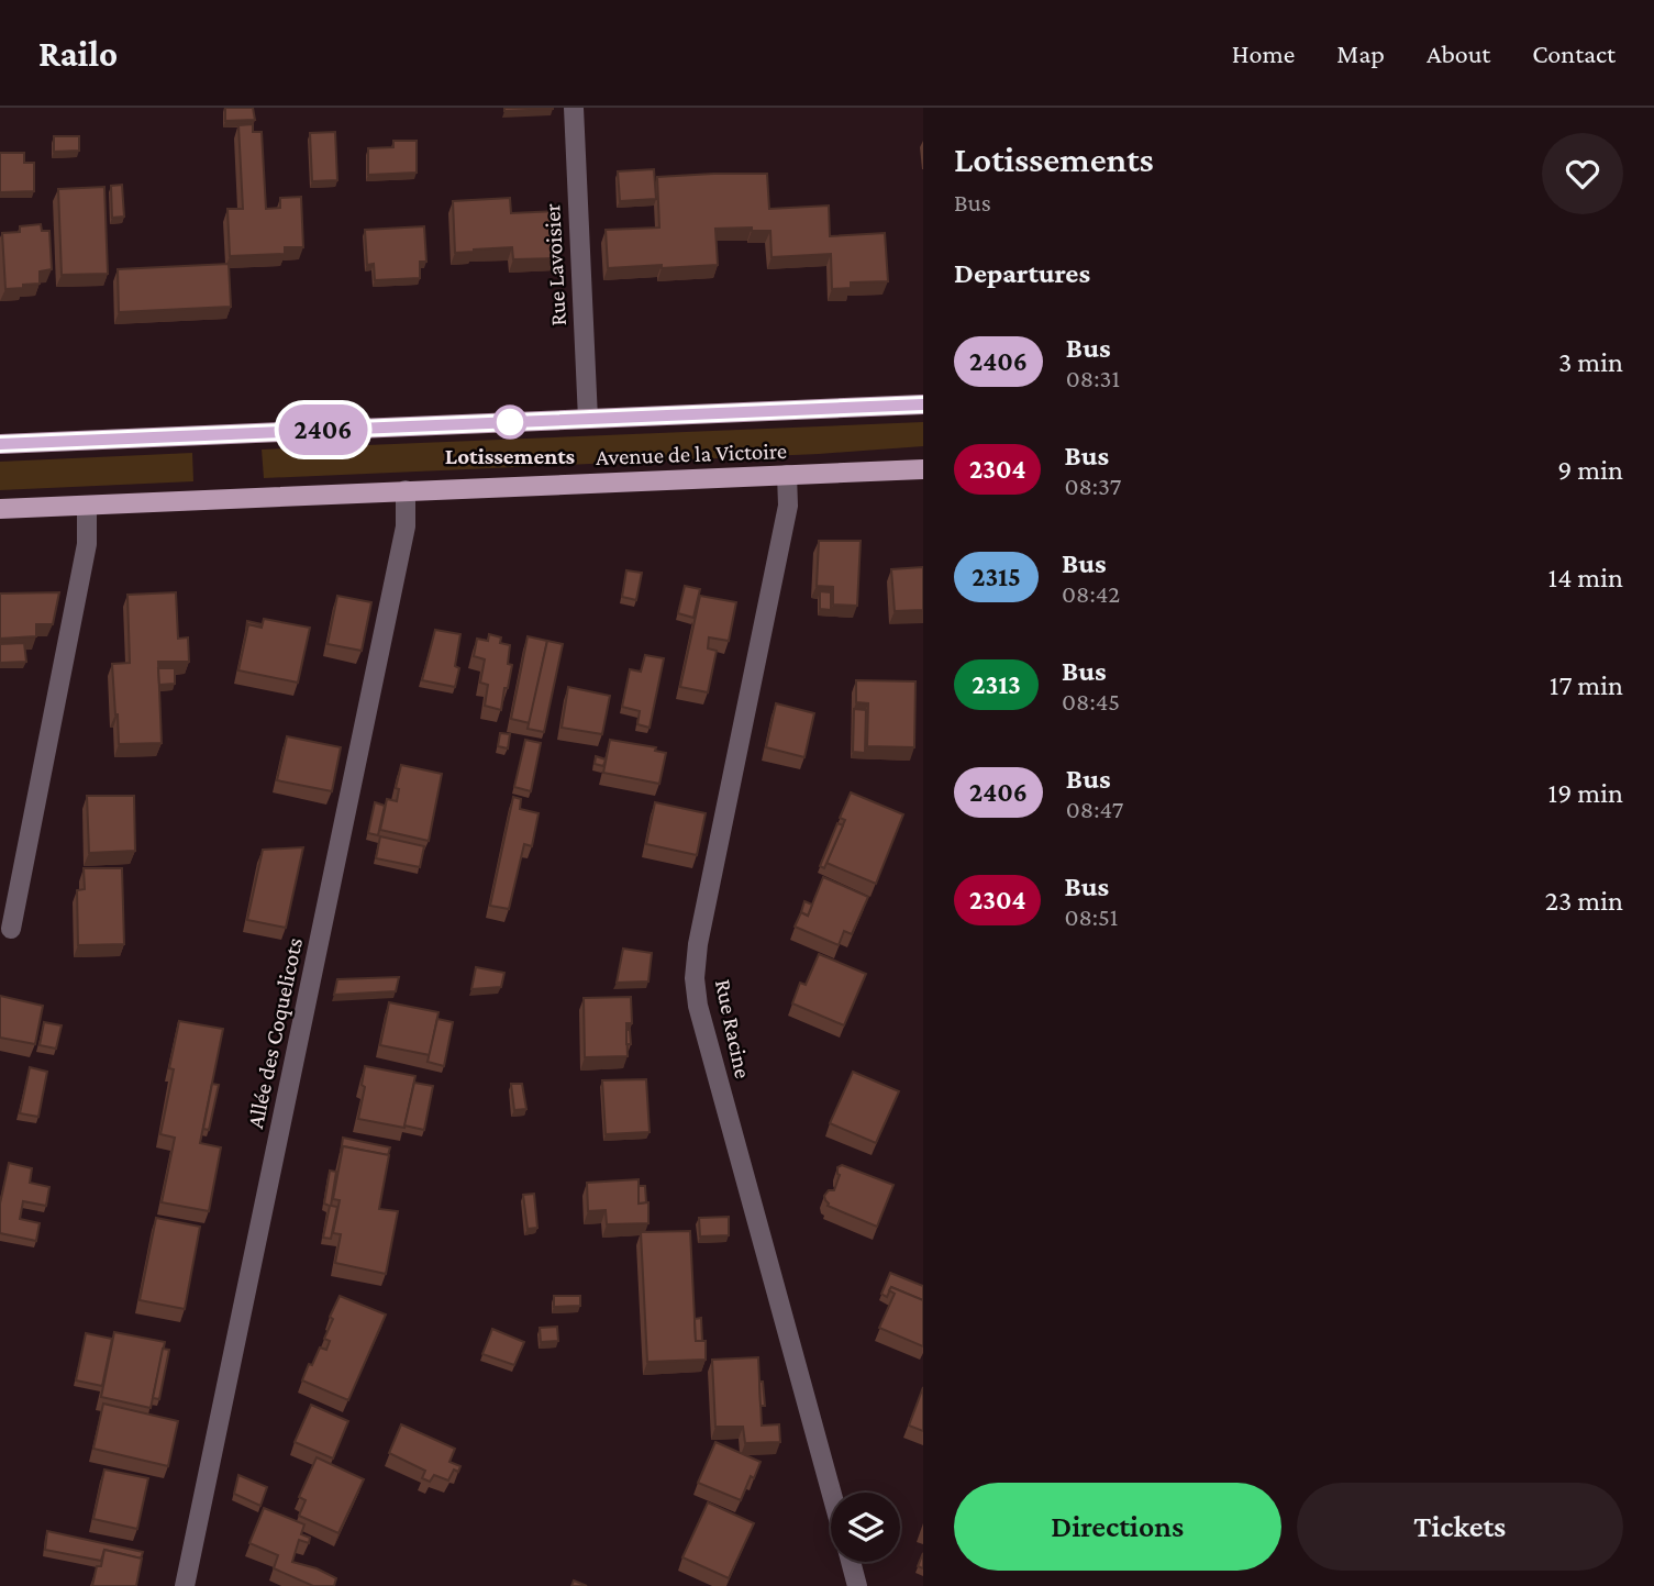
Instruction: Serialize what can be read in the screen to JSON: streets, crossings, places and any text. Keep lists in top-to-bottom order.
{
  "streets": {
    "main road": ["Avenue de la Victoire"],
    "street": ["Rue Lavoisier", "Rue Racine", "Allée des Coquelicots"]
  },
  "crossings": [
    ["Rue Lavoisier", "Avenue de la Victoire"],
    ["Avenue de la Victoire", "Rue Racine"],
    ["Avenue de la Victoire", "Allée des Coquelicots"]
  ],
  "places": ["Lotissements"],
  "lines": ["bus line 2406"],
  "page": {
    "header": "Railo",
    "nav": [
      "Home",
      "Map",
      "About",
      "Contact"
    ],
    "on_map": "2406",
    "heading": [
      ["Lotissements", "Bus"],
      "Departures"
    ],
    "list": [
      {
        "mark": "2406",
        "name": "Bus",
        "note": "08:31",
        "value": "3 min"
      },
      {
        "mark": "2304",
        "name": "Bus",
        "note": "08:37",
        "value": "9 min"
      },
      {
        "mark": "2315",
        "name": "Bus",
        "note": "08:42",
        "value": "14 min"
      },
      {
        "mark": "2313",
        "name": "Bus",
        "note": "08:45",
        "value": "17 min"
      },
      {
        "mark": "2406",
        "name": "Bus",
        "note": "08:47",
        "value": "19 min"
      },
      {
        "mark": "2304",
        "name": "Bus",
        "note": "08:51",
        "value": "23 min"
      }
    ],
    "buttons": ["Directions", "Tickets"]
  }
}
